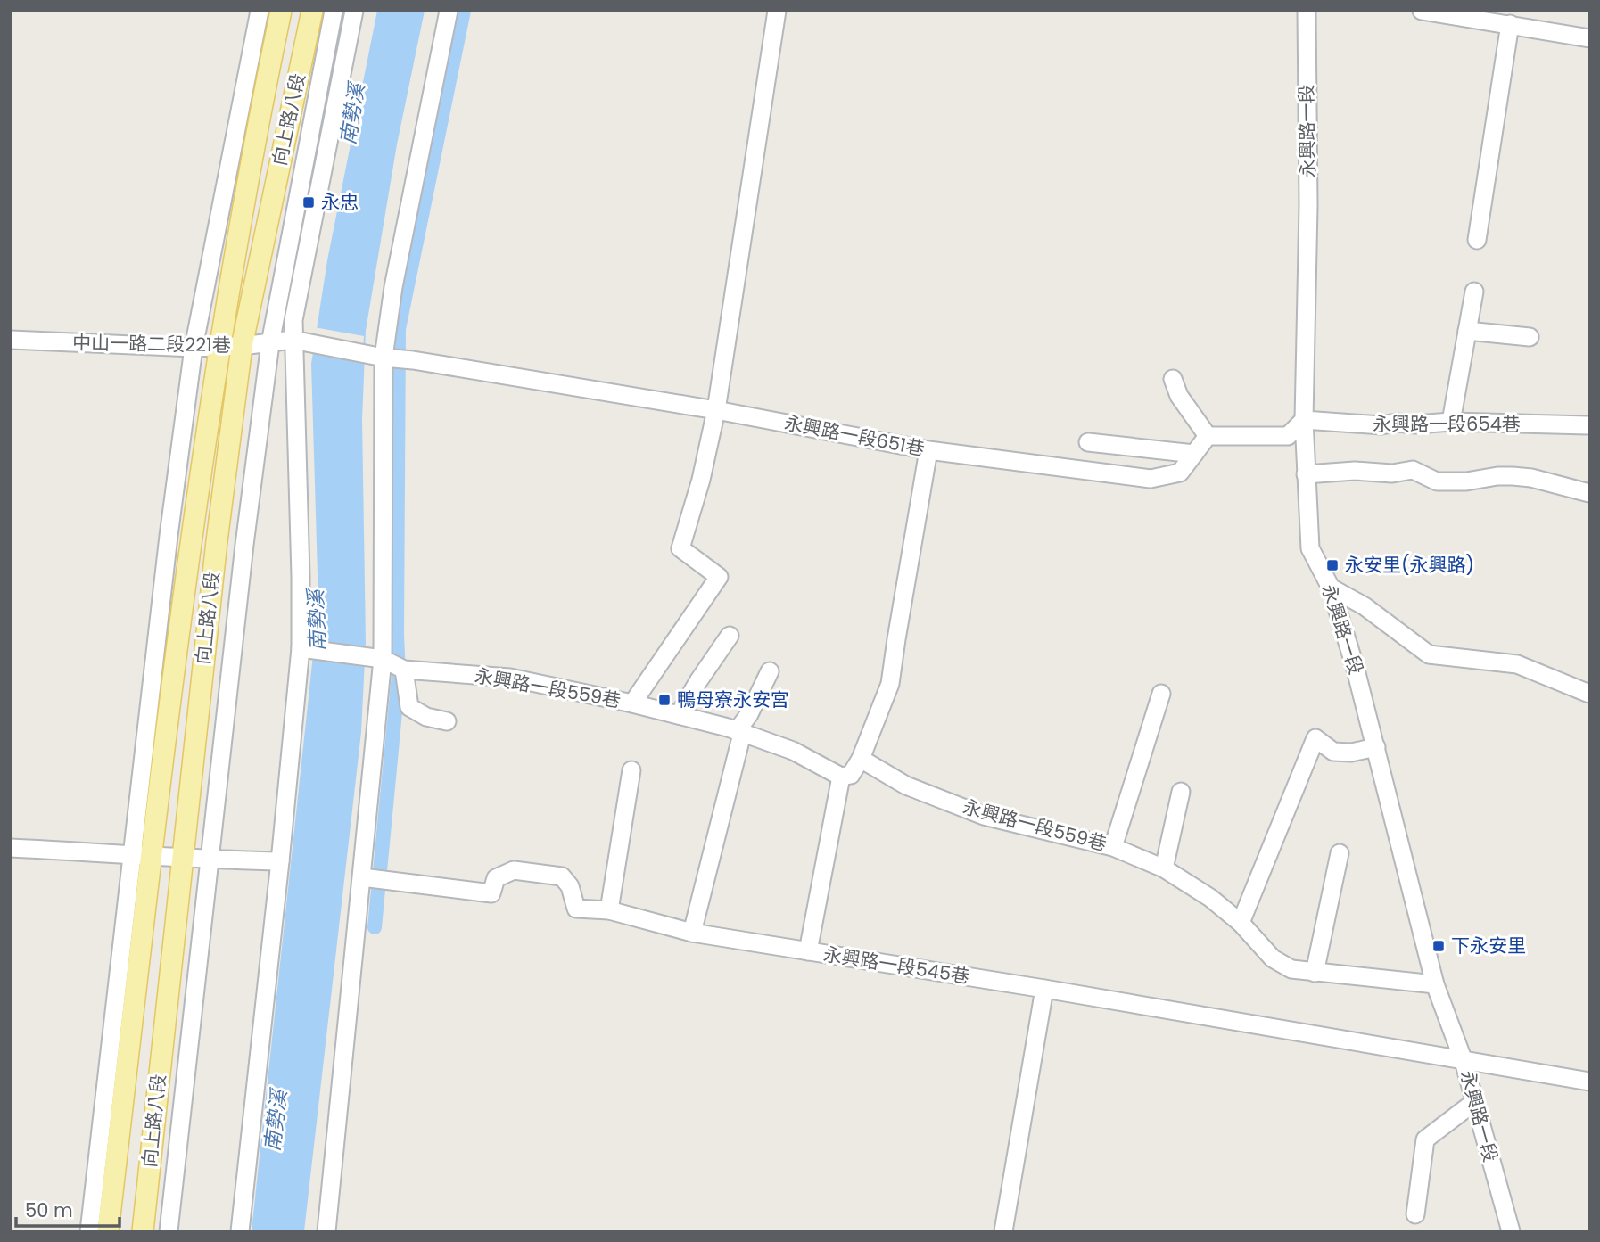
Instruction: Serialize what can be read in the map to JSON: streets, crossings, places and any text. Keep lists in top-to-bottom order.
{
  "streets": {
    "main road": ["向上路八段"],
    "street": [
      "永興路一段",
      "中山一路二段221巷",
      "永興路一段654巷",
      "永興路一段651巷",
      "永興路一段559巷",
      "永興路一段545巷"
    ]
  },
  "crossings": [
    ["向上路八段", "中山一路二段221巷"],
    ["永興路一段", "永興路一段654巷"],
    ["永興路一段", "永興路一段559巷"],
    ["永興路一段", "永興路一段545巷"],
    ["中山一路二段221巷", "永興路一段651巷"]
  ],
  "water": ["南勢溪"],
  "places": {
    "transit": [
      "永忠",
      "永安里(永興路)",
      "鴨母寮永安宮",
      "下永安里"
    ]
  },
  "scale_bar": "50 m"
}
